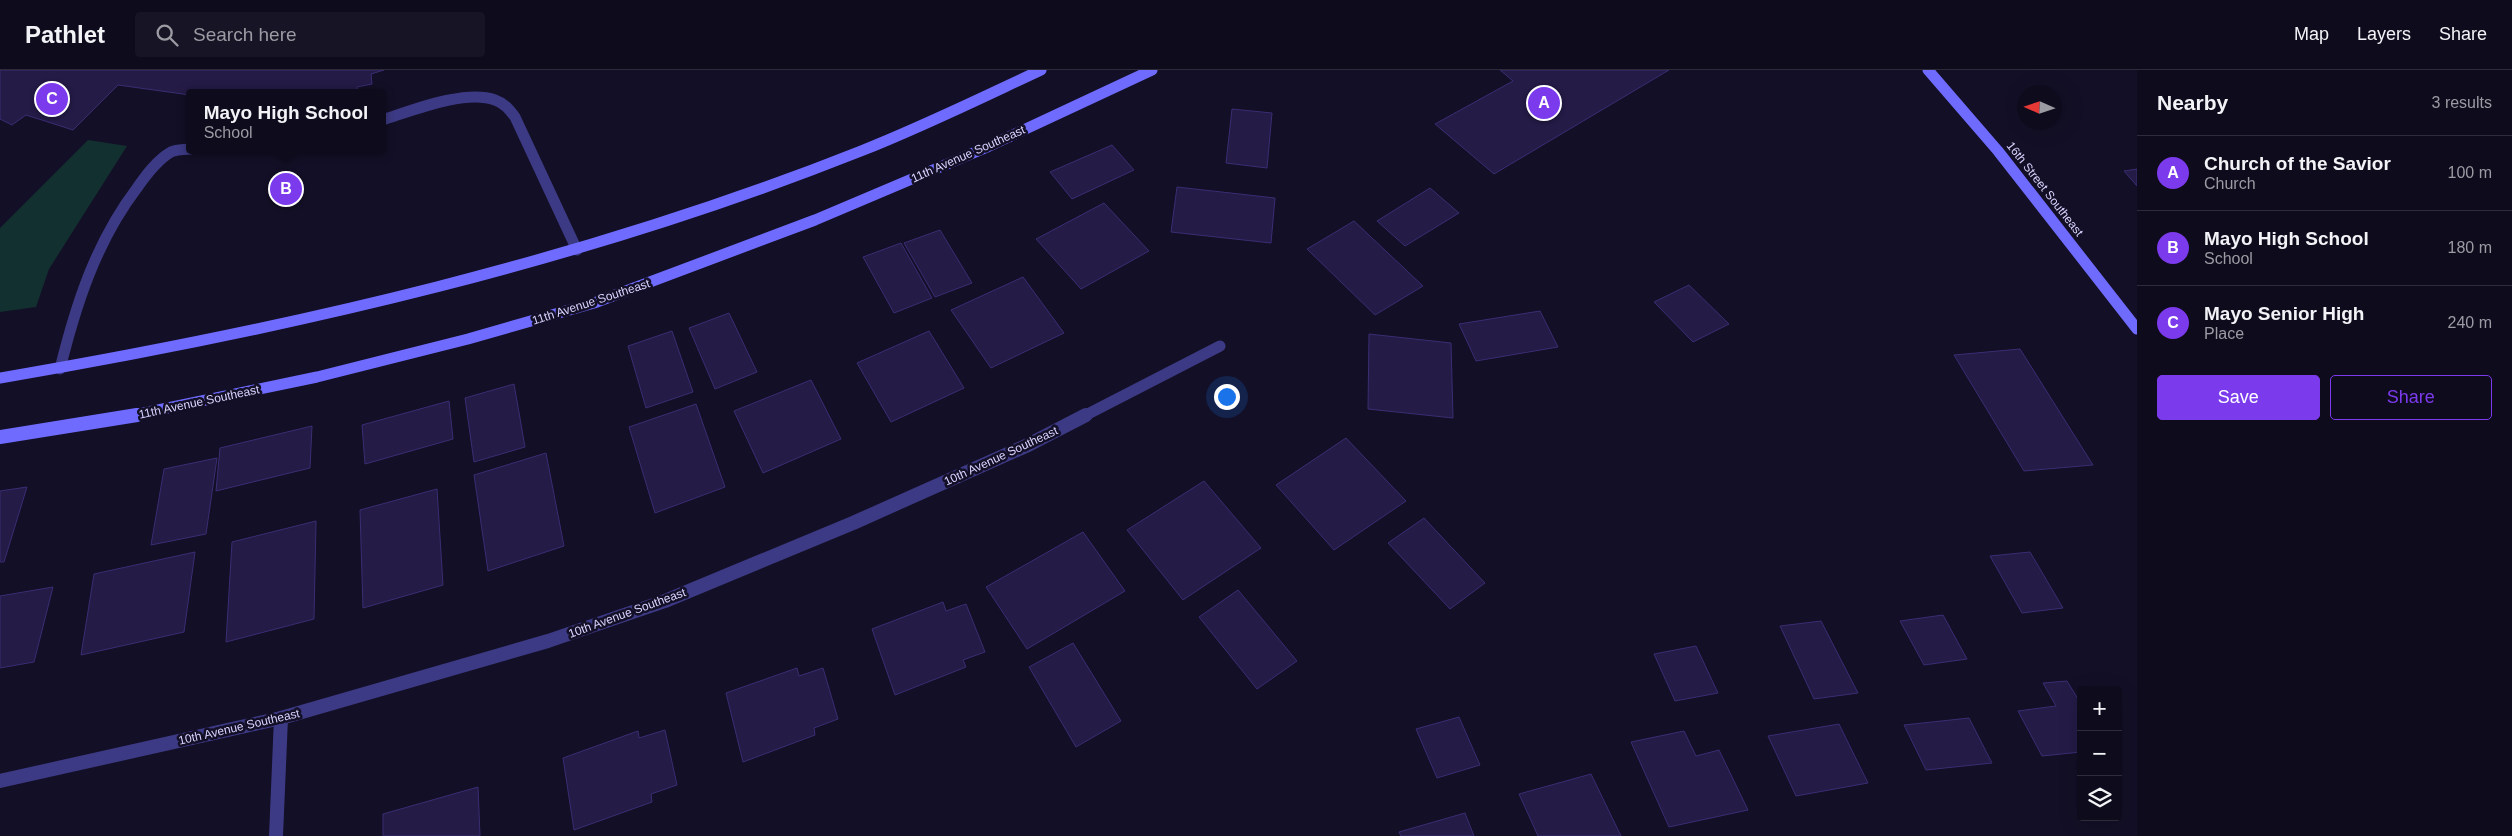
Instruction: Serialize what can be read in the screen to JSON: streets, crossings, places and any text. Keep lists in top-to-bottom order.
{
  "streets": {
    "main road": ["11th Avenue Southeast", "16th Street Southeast"],
    "street": ["10th Avenue Southeast"]
  },
  "north": "left",
  "page": {
    "header": "Pathlet",
    "search": "Search here",
    "nav": ["Map", "Layers", "Share"],
    "heading": ["Nearby", "3 results"],
    "pins": ["C", "A", "B"],
    "popup": ["Mayo High School", "School"],
    "list": [
      {
        "mark": "A",
        "name": "Church of the Savior",
        "note": "Church",
        "value": "100 m"
      },
      {
        "mark": "B",
        "name": "Mayo High School",
        "note": "School",
        "value": "180 m"
      },
      {
        "mark": "C",
        "name": "Mayo Senior High",
        "note": "Place",
        "value": "240 m"
      }
    ],
    "buttons": ["Save", "Share"],
    "map_buttons": ["+", "−"]
  }
}
